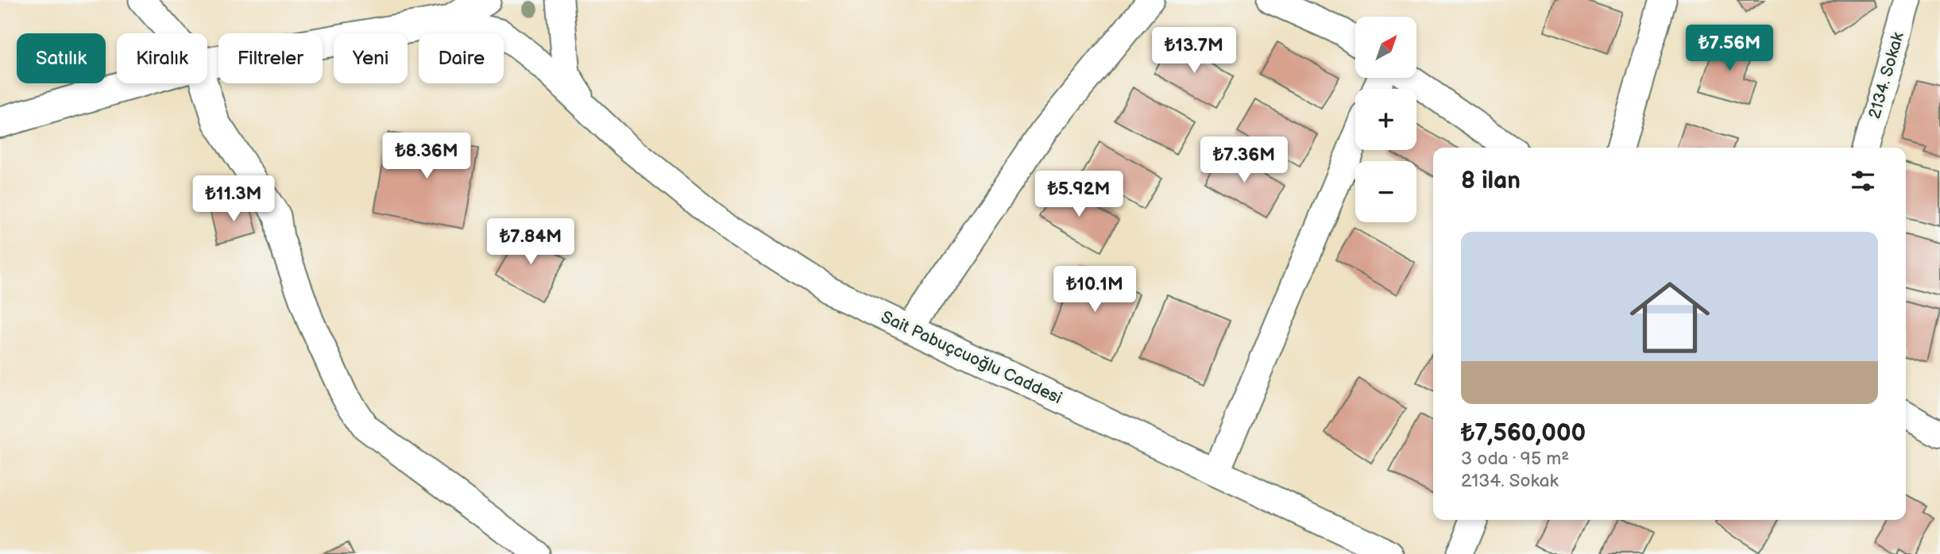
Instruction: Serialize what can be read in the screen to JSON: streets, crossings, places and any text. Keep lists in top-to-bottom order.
{
  "streets": {
    "street": ["2134. Sokak", "Sait Pabuçcuoğlu Caddesi"]
  },
  "north": "top right",
  "page": {
    "map_buttons": ["+", "−"],
    "price": [
      "₺7.56M",
      "₺13.7M",
      "₺8.36M",
      "₺7.36M",
      "₺5.92M",
      "₺11.3M",
      "₺7.84M",
      "₺10.1M"
    ],
    "chip": [
      "Satılık",
      "Kiralık",
      "Filtreler",
      "Yeni",
      "Daire"
    ],
    "heading": "8 ilan",
    "list": [
      {
        "name": "₺7,560,000",
        "note": "3 oda · 95 m² · 2134. Sokak"
      }
    ]
  }
}
